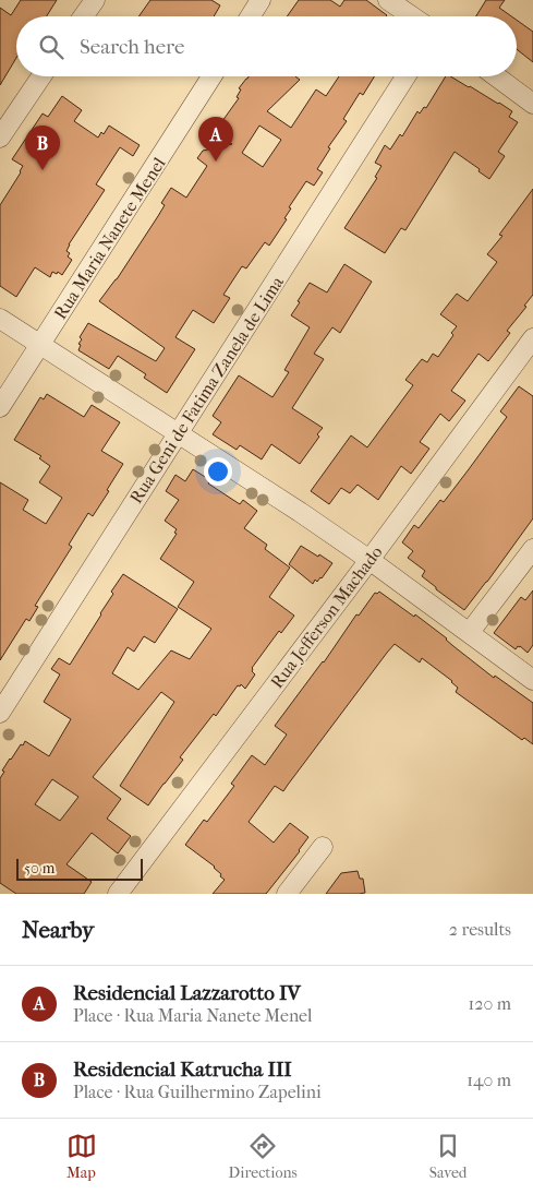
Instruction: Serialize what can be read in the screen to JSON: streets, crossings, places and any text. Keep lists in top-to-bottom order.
{
  "streets": {
    "street": ["Rua Maria Nanete Menel", "Rua Geni de Fatima Zanela de Lima", "Rua Jefferson Machado"]
  },
  "scale_bar": "50 m",
  "page": {
    "search": "Search here",
    "pins": ["A", "B"],
    "scale": "50 m",
    "heading": ["Nearby", "2 results"],
    "list": [
      {
        "mark": "A",
        "name": "Residencial Lazzarotto IV",
        "note": "Place · Rua Maria Nanete Menel",
        "value": "120 m"
      },
      {
        "mark": "B",
        "name": "Residencial Katrucha III",
        "note": "Place · Rua Guilhermino Zapelini",
        "value": "140 m"
      }
    ],
    "nav": ["Map", "Directions", "Saved"]
  }
}
